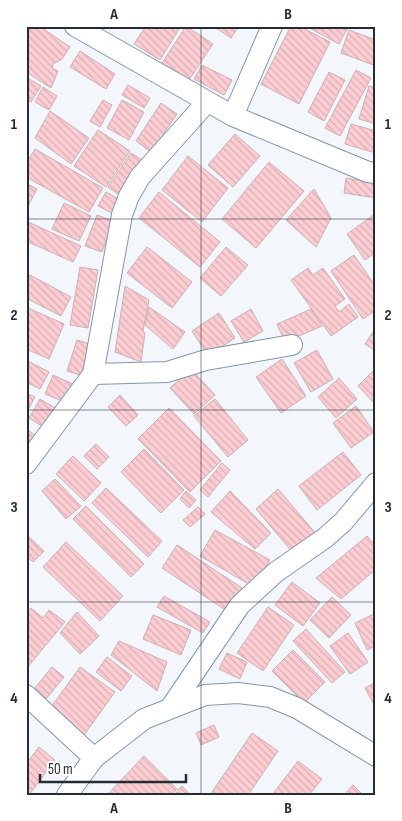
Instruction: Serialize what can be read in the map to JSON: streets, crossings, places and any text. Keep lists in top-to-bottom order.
{
  "scale_bar": "50 m",
  "grid": {
    "columns": ["A", "B"],
    "rows": [
      "1",
      "2",
      "3",
      "4"
    ]
  }
}
